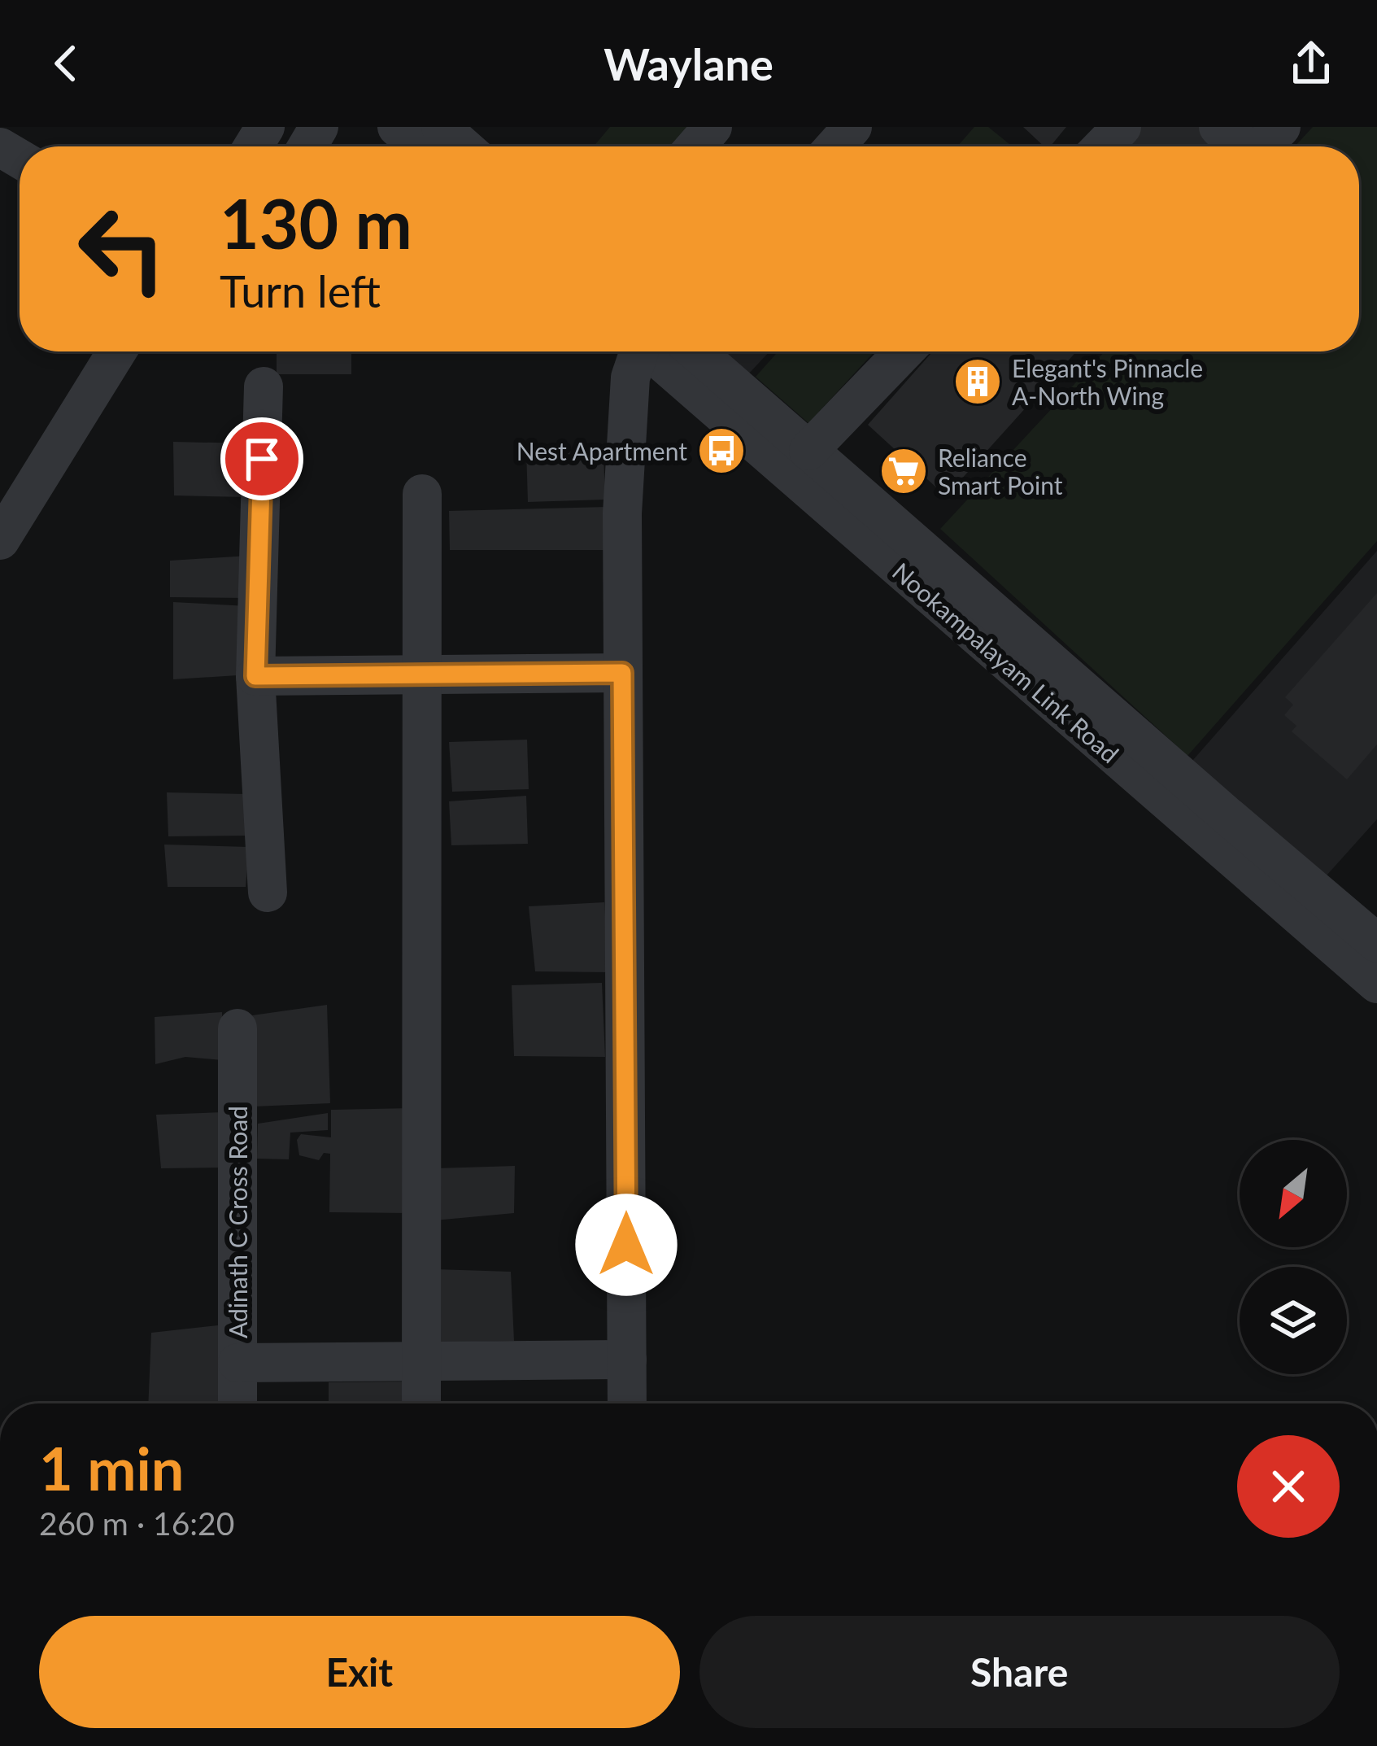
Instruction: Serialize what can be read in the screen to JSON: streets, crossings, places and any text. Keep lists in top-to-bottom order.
{
  "streets": {
    "street": ["Nookampalayam Link Road", "Adinath C Cross Road"]
  },
  "places": {
    "building": ["Elegant's Pinnacle A-North Wing"],
    "bus stop": ["Nest Apartment"],
    "supermarket": ["Reliance Smart Point"]
  },
  "north": "bottom left",
  "page": {
    "header": "Waylane",
    "turn": ["130 m", "Turn left"],
    "heading": ["1 min", "260 m · 16:20"],
    "buttons": ["Exit", "Share"]
  }
}
